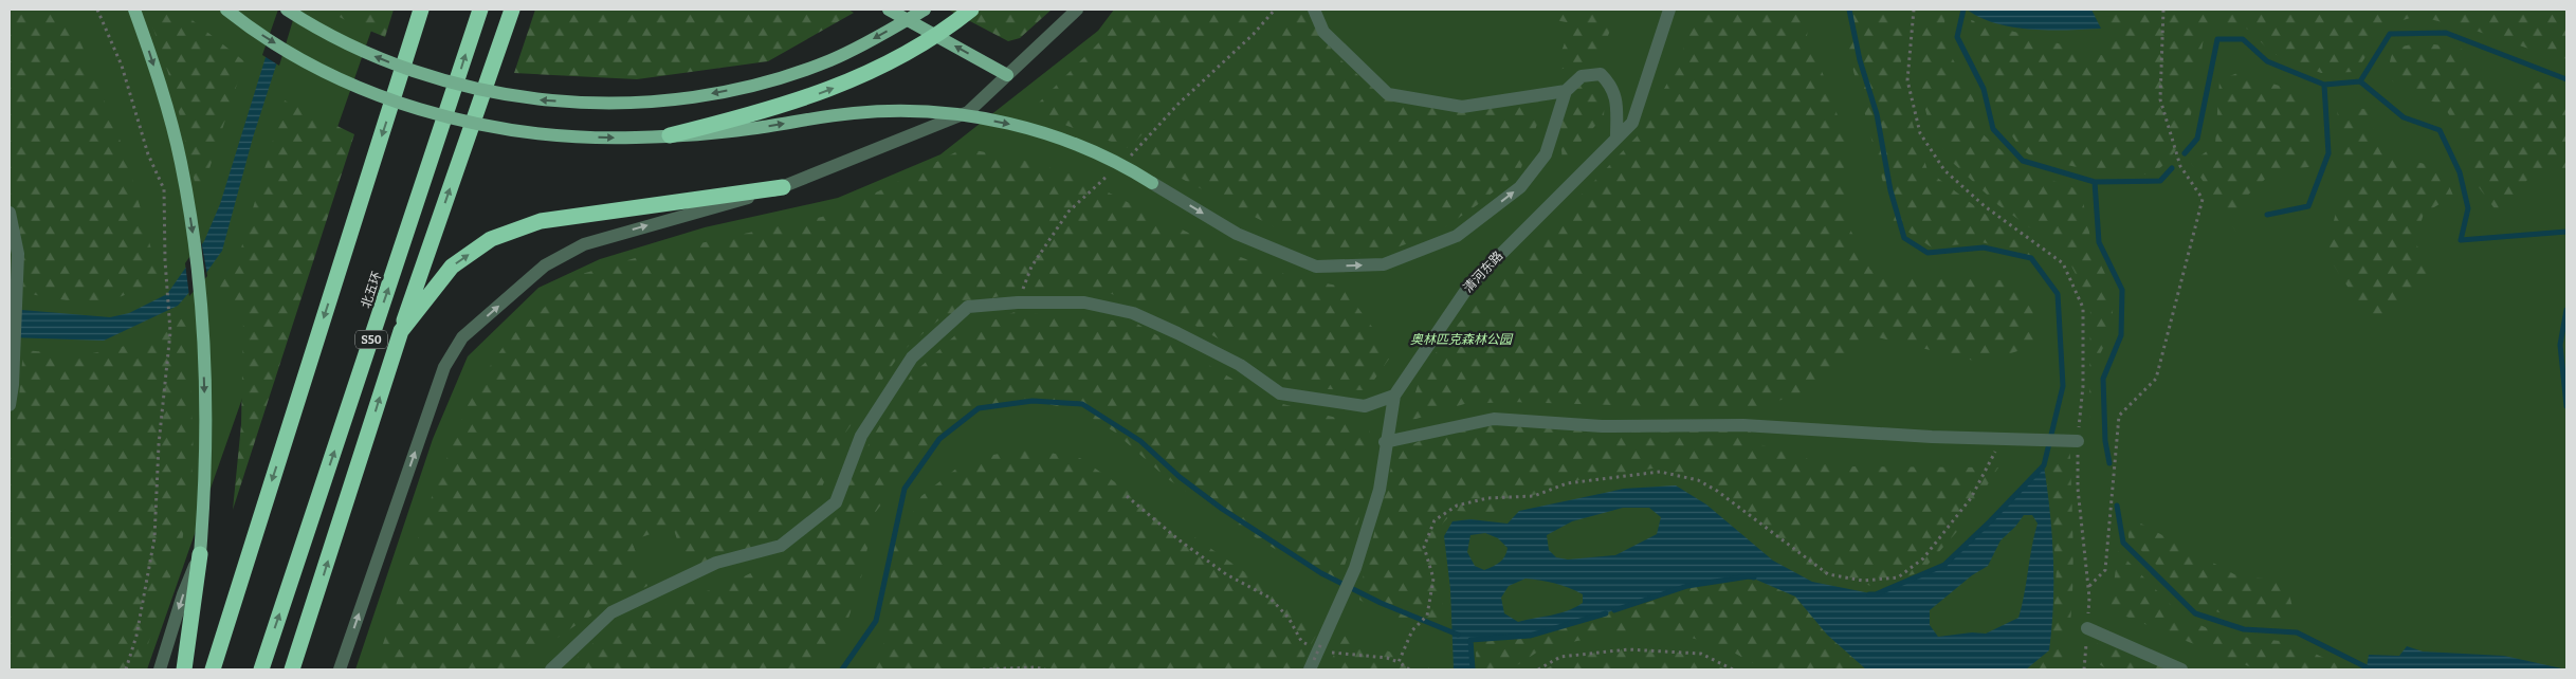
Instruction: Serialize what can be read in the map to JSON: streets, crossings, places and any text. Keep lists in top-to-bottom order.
{
  "streets": {
    "highway": ["北五环", "S50"],
    "street": ["清河东路"]
  },
  "parks": ["奥林匹克森林公园"]
}
